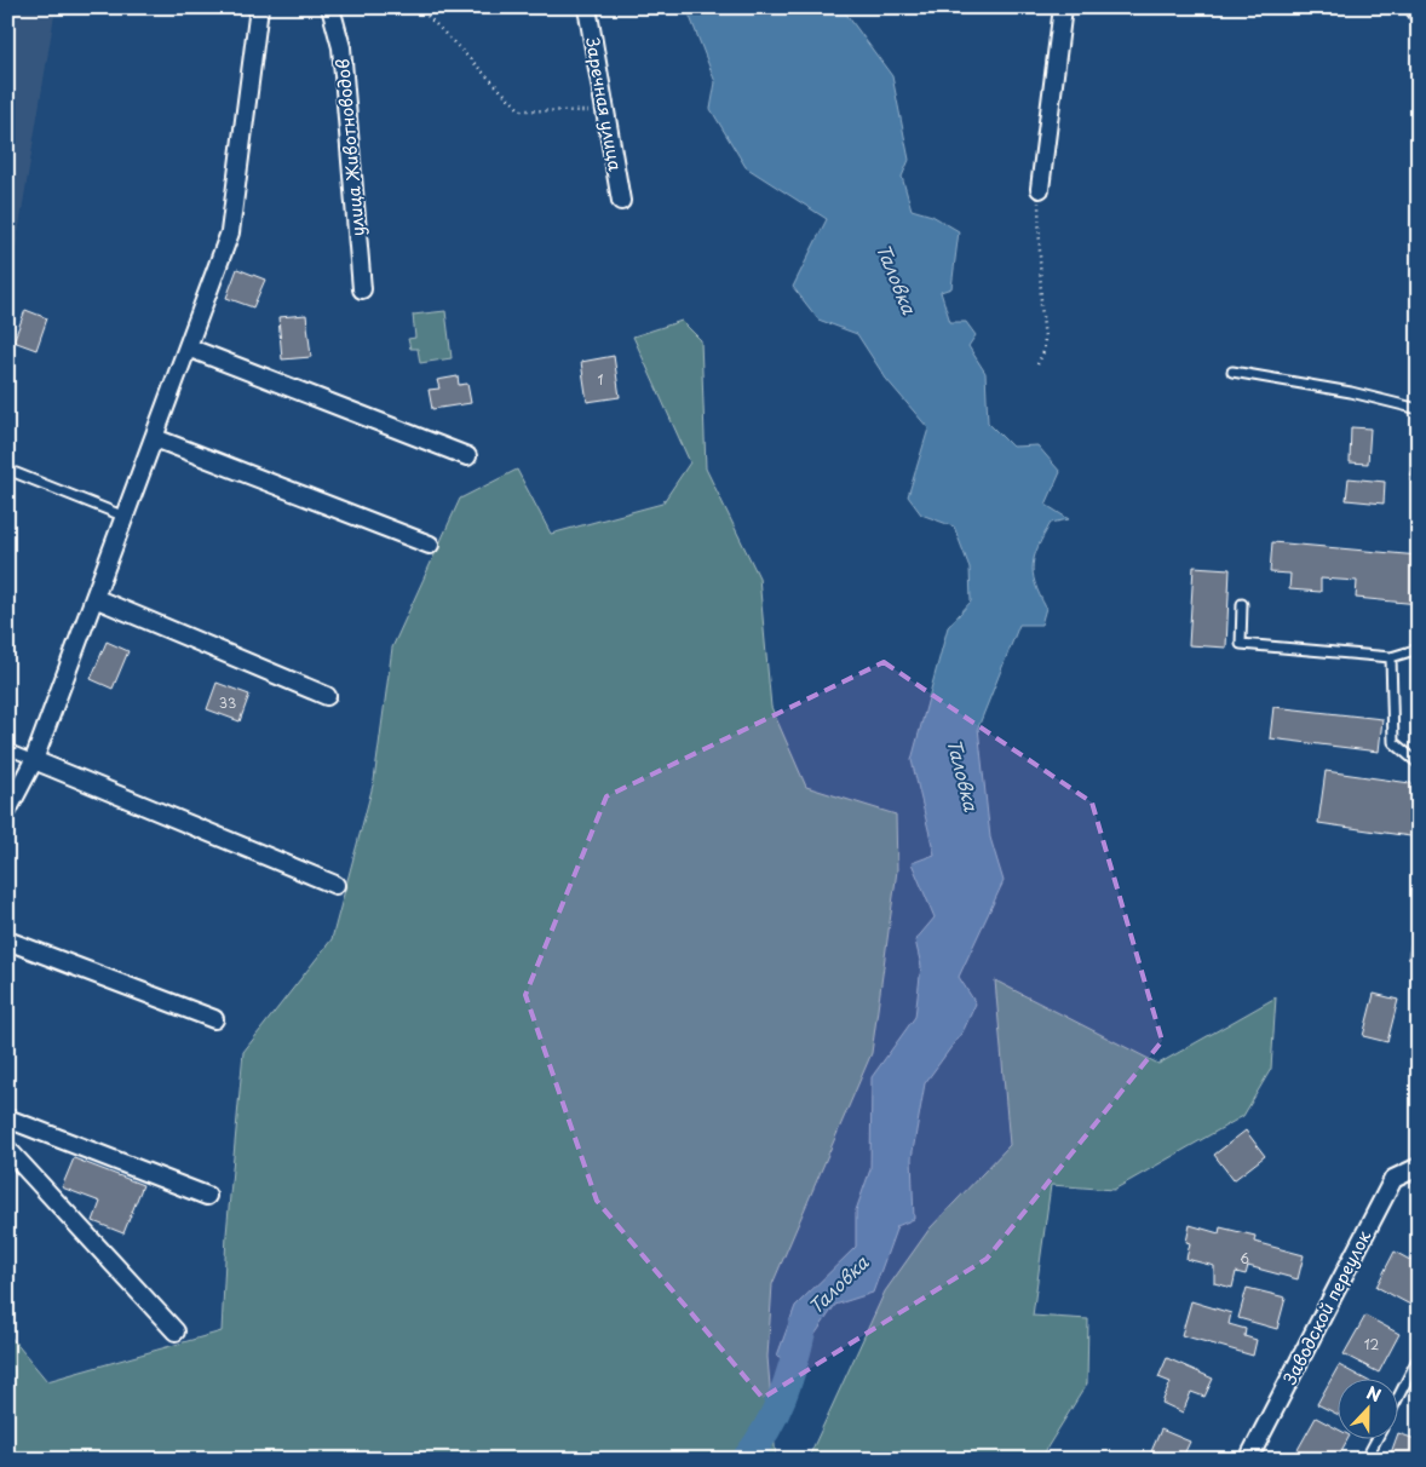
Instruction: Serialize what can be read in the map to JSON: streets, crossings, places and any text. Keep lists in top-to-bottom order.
{
  "streets": {
    "street": ["Заречная улица", "улица Животноводов", "Заводской переулок"]
  },
  "water": ["Таловка"],
  "house_numbers": [
    "1",
    "33",
    "6",
    "12"
  ],
  "north": "top"
}
